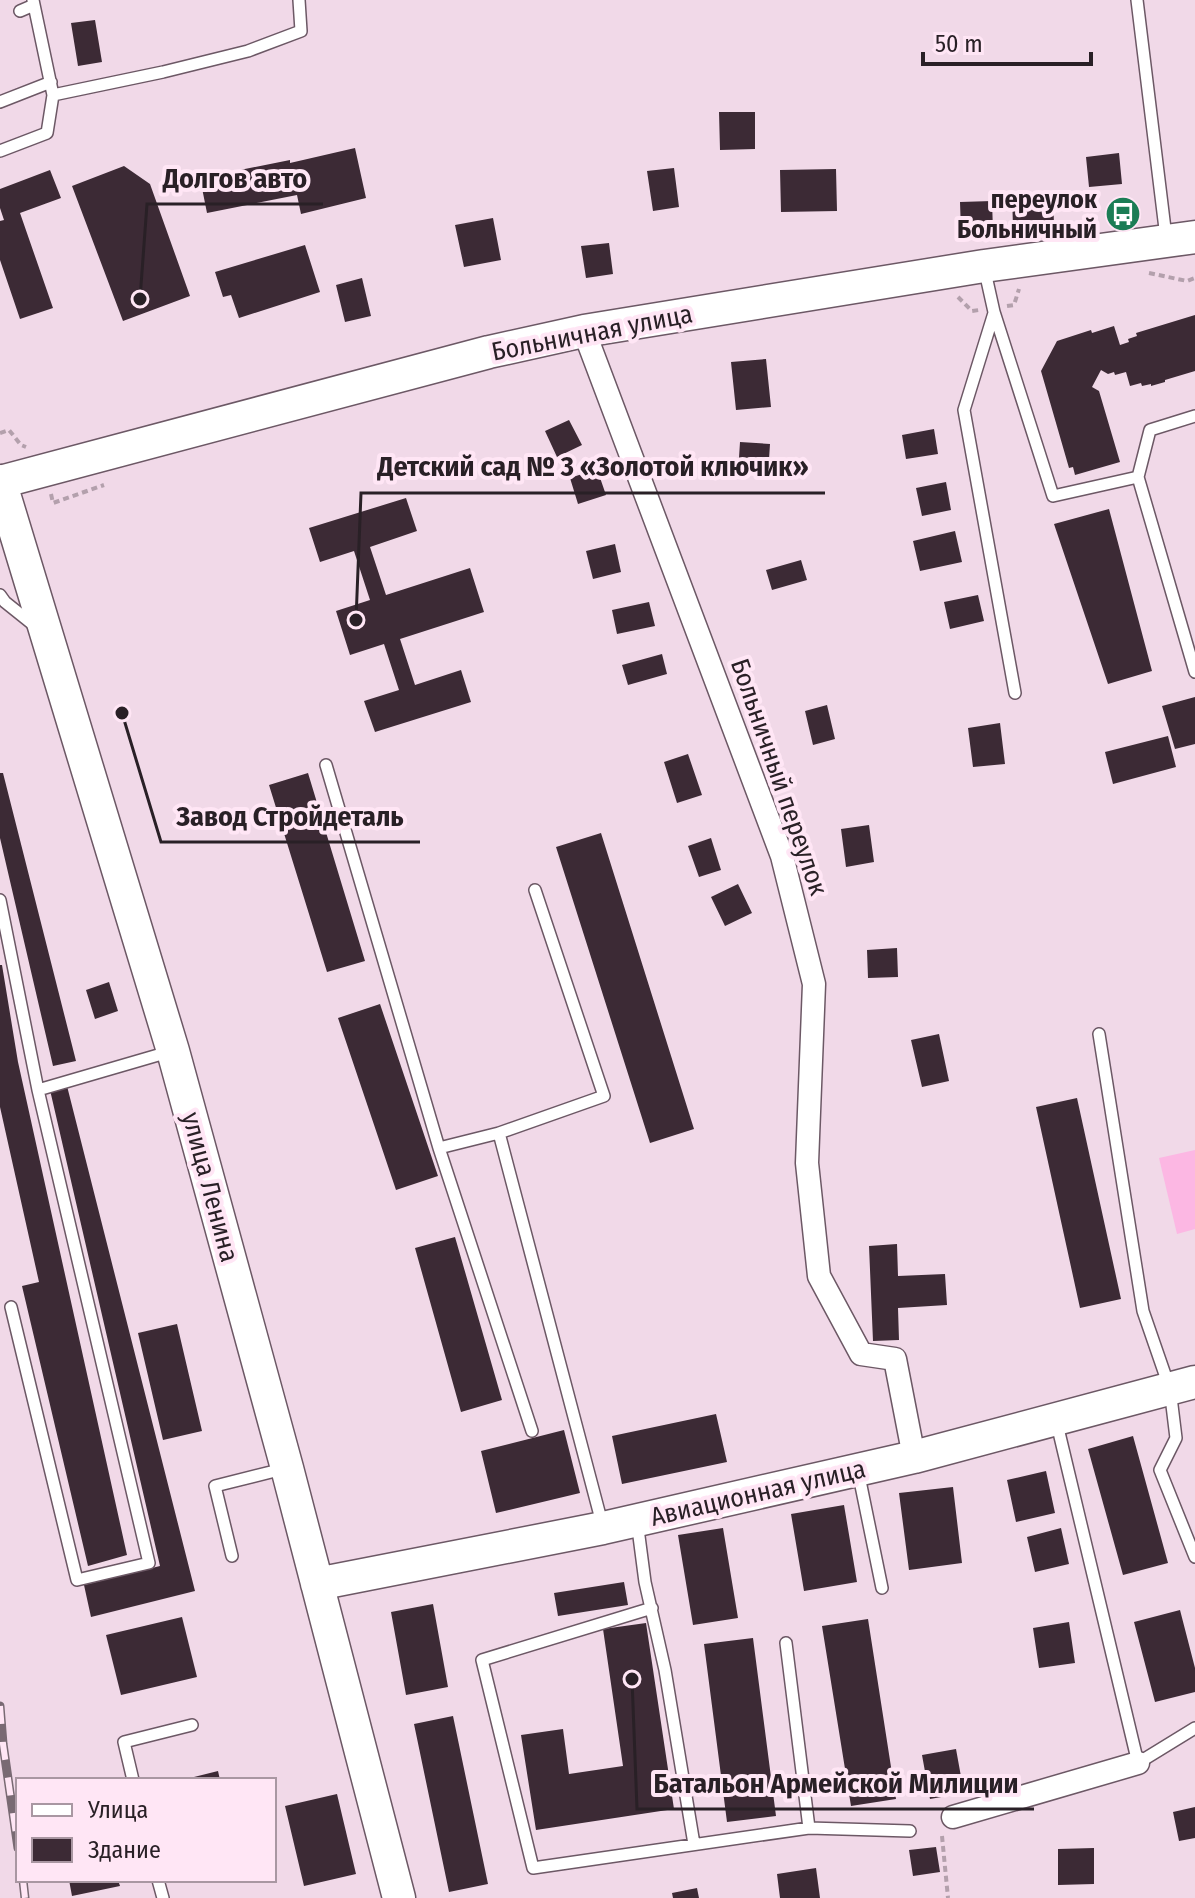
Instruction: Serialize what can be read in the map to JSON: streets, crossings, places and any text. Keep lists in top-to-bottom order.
{
  "streets": {
    "street": [
      "Больничная улица",
      "Больничный переулок",
      "улица Ленина",
      "Авиационная улица"
    ]
  },
  "crossings": [
    ["Больничная улица", "Больничный переулок"],
    ["Больничная улица", "улица Ленина"],
    ["Больничный переулок", "Авиационная улица"],
    ["улица Ленина", "Авиационная улица"]
  ],
  "places": {
    "bus stop": ["переулок Больничный"],
    "other": [
      "Долгов авто",
      "Детский сад № 3 «Золотой ключик»",
      "Завод Стройдеталь",
      "Батальон Армейской Милиции"
    ]
  },
  "legend": ["Улица", "Здание"],
  "scale_bar": "50 m"
}
